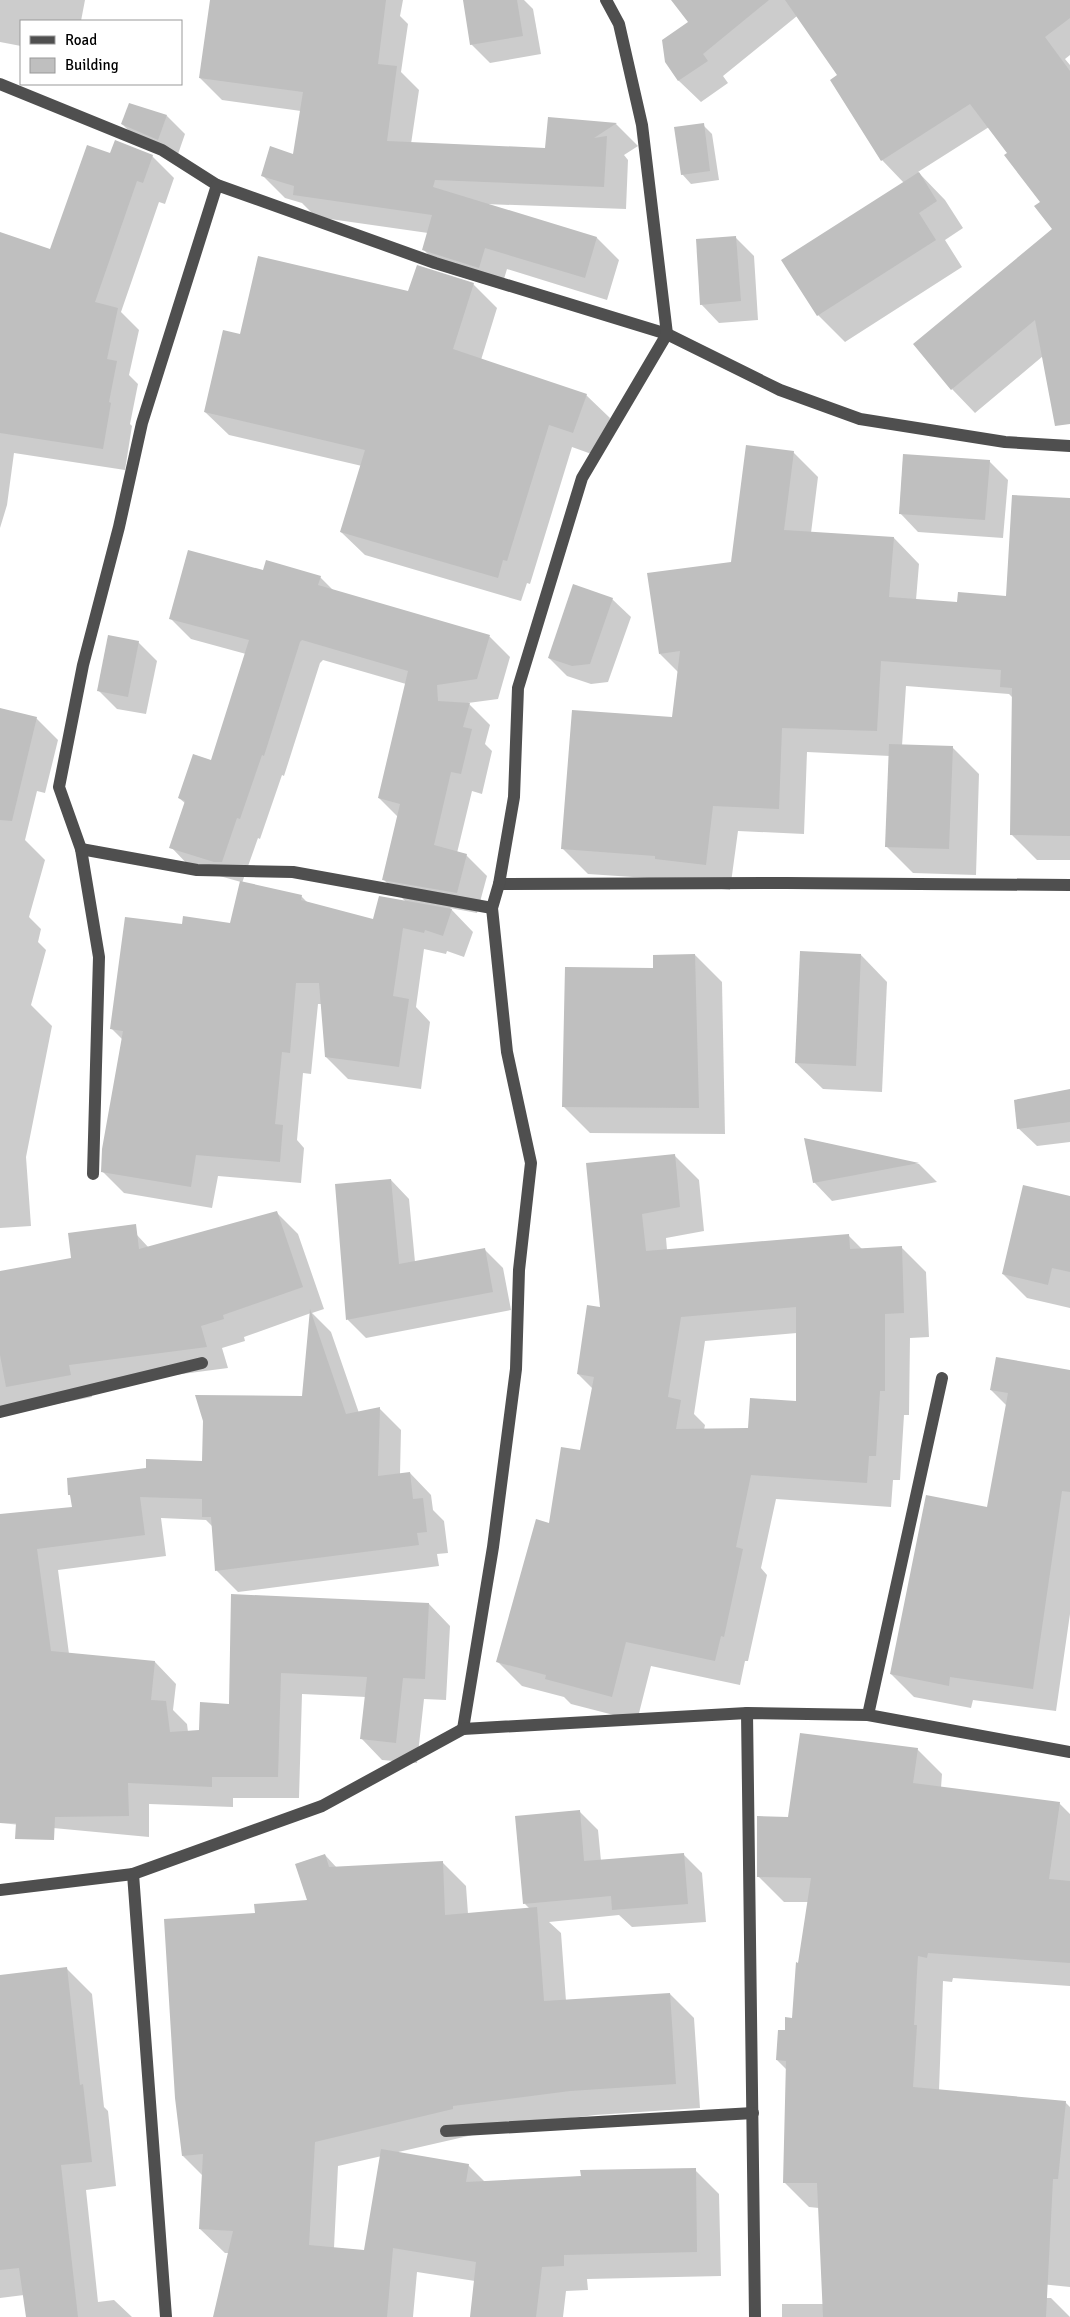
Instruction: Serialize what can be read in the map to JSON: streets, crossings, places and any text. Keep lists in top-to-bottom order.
{
  "legend": ["Road", "Building"]
}
